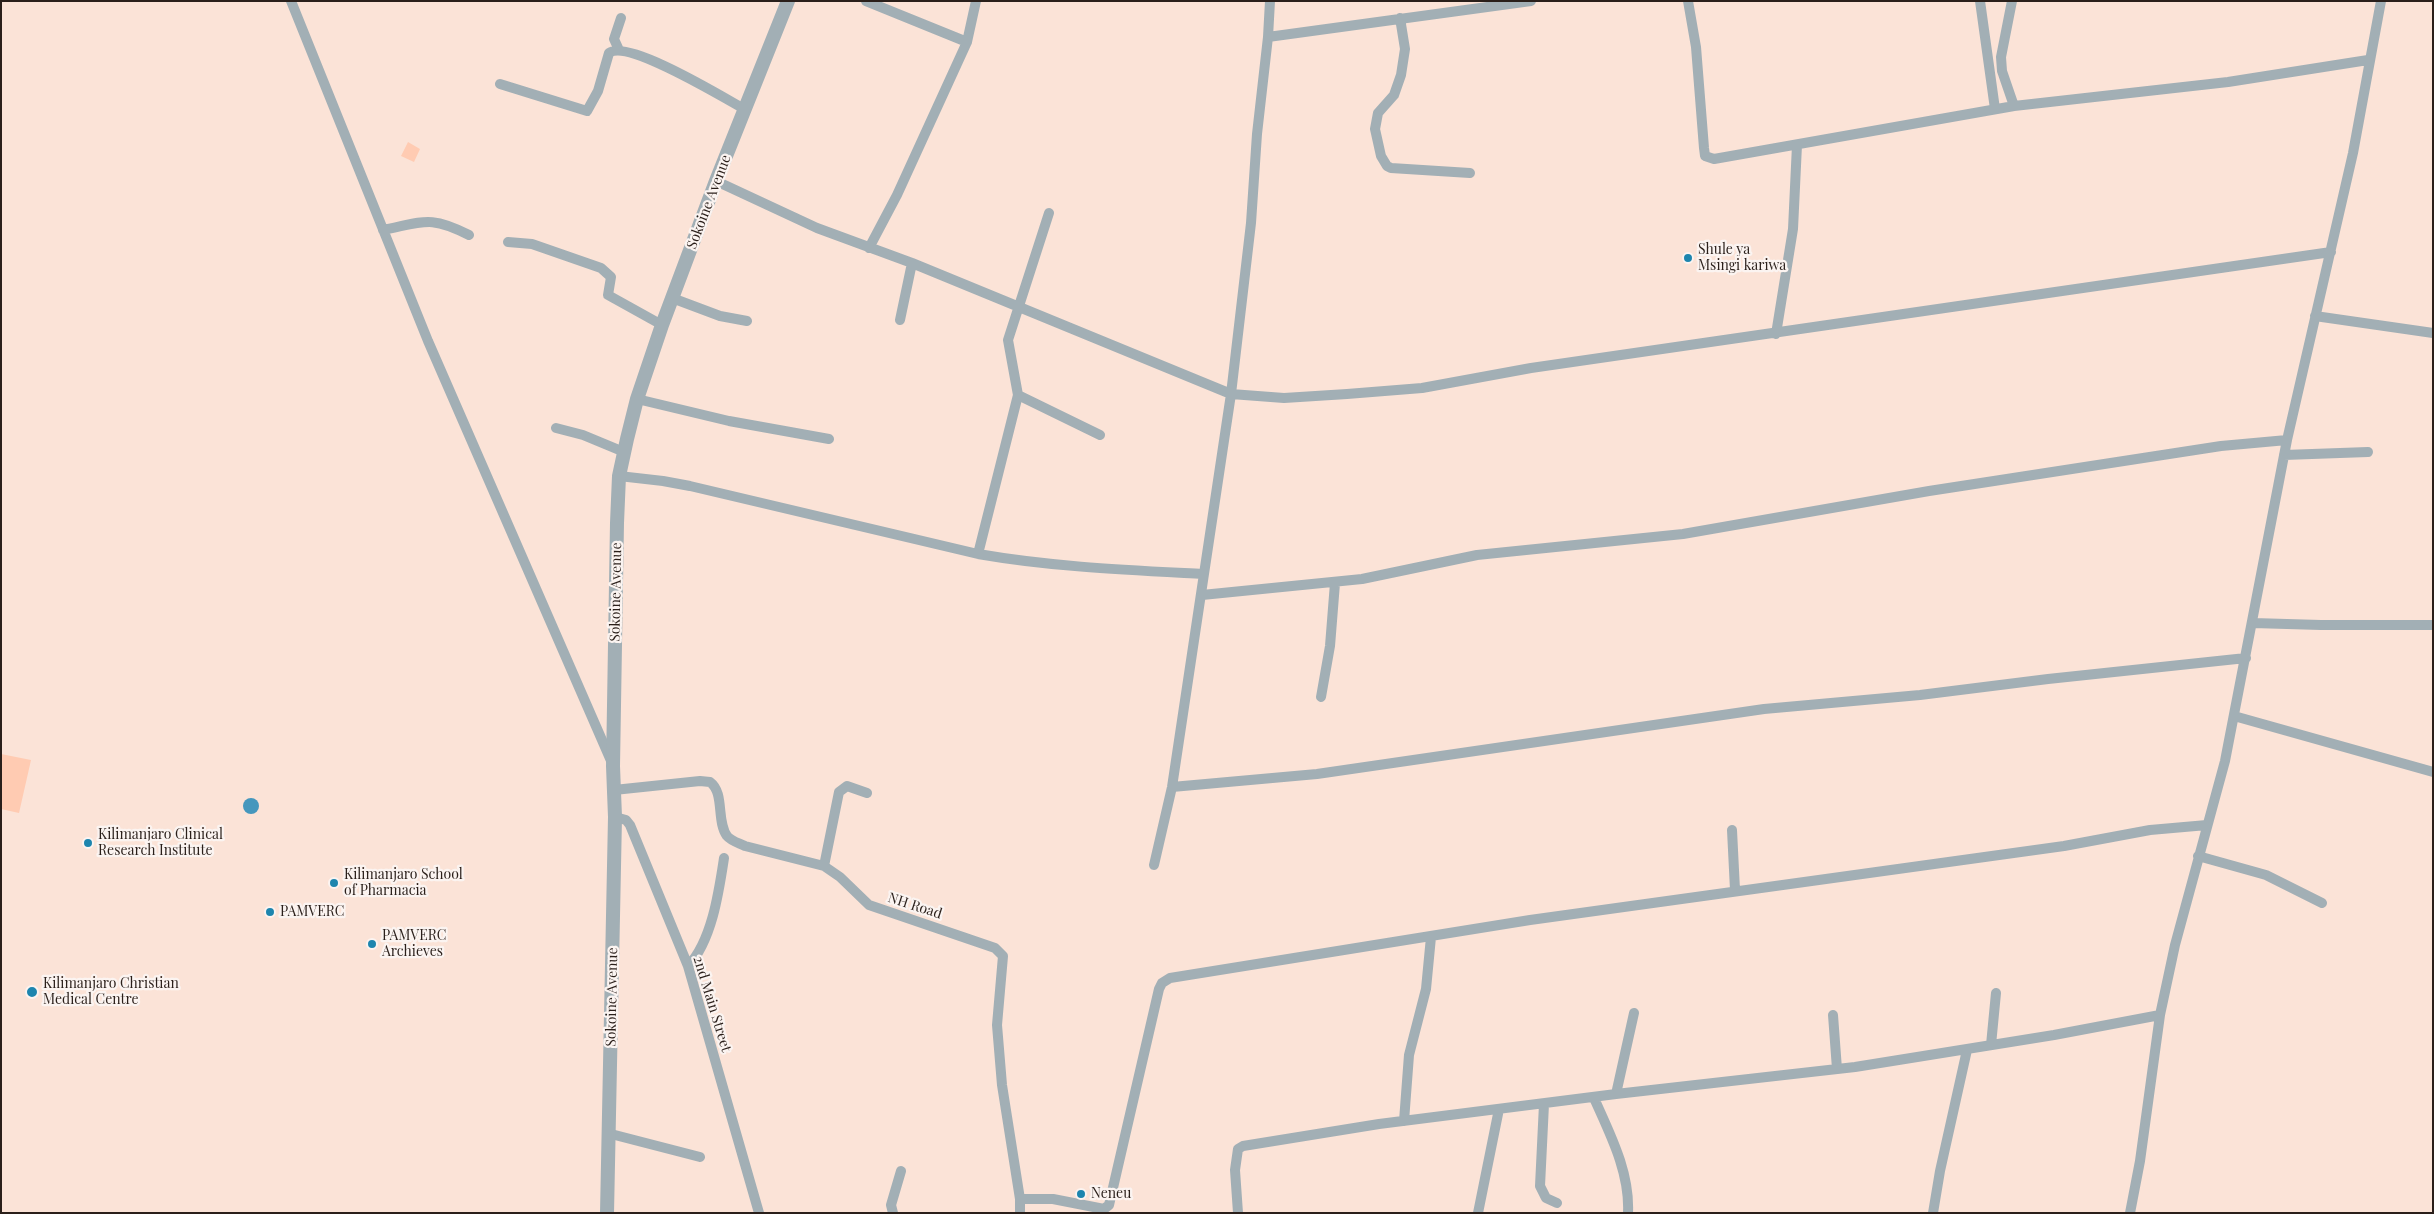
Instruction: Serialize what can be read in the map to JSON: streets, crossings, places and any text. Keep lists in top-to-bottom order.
{
  "streets": {
    "street": ["Sokoine Avenue", "NH Road", "2nd Main Street"]
  },
  "crossings": [
    ["Sokoine Avenue", "NH Road"],
    ["Sokoine Avenue", "2nd Main Street"]
  ],
  "places": [
    "Shule ya Msingi kariwa",
    "Kilimanjaro Clinical Research Institute",
    "Kilimanjaro School of Pharmacia",
    "PAMVERC",
    "PAMVERC Archieves",
    "Kilimanjaro Christian Medical Centre",
    "Neneu"
  ]
}
